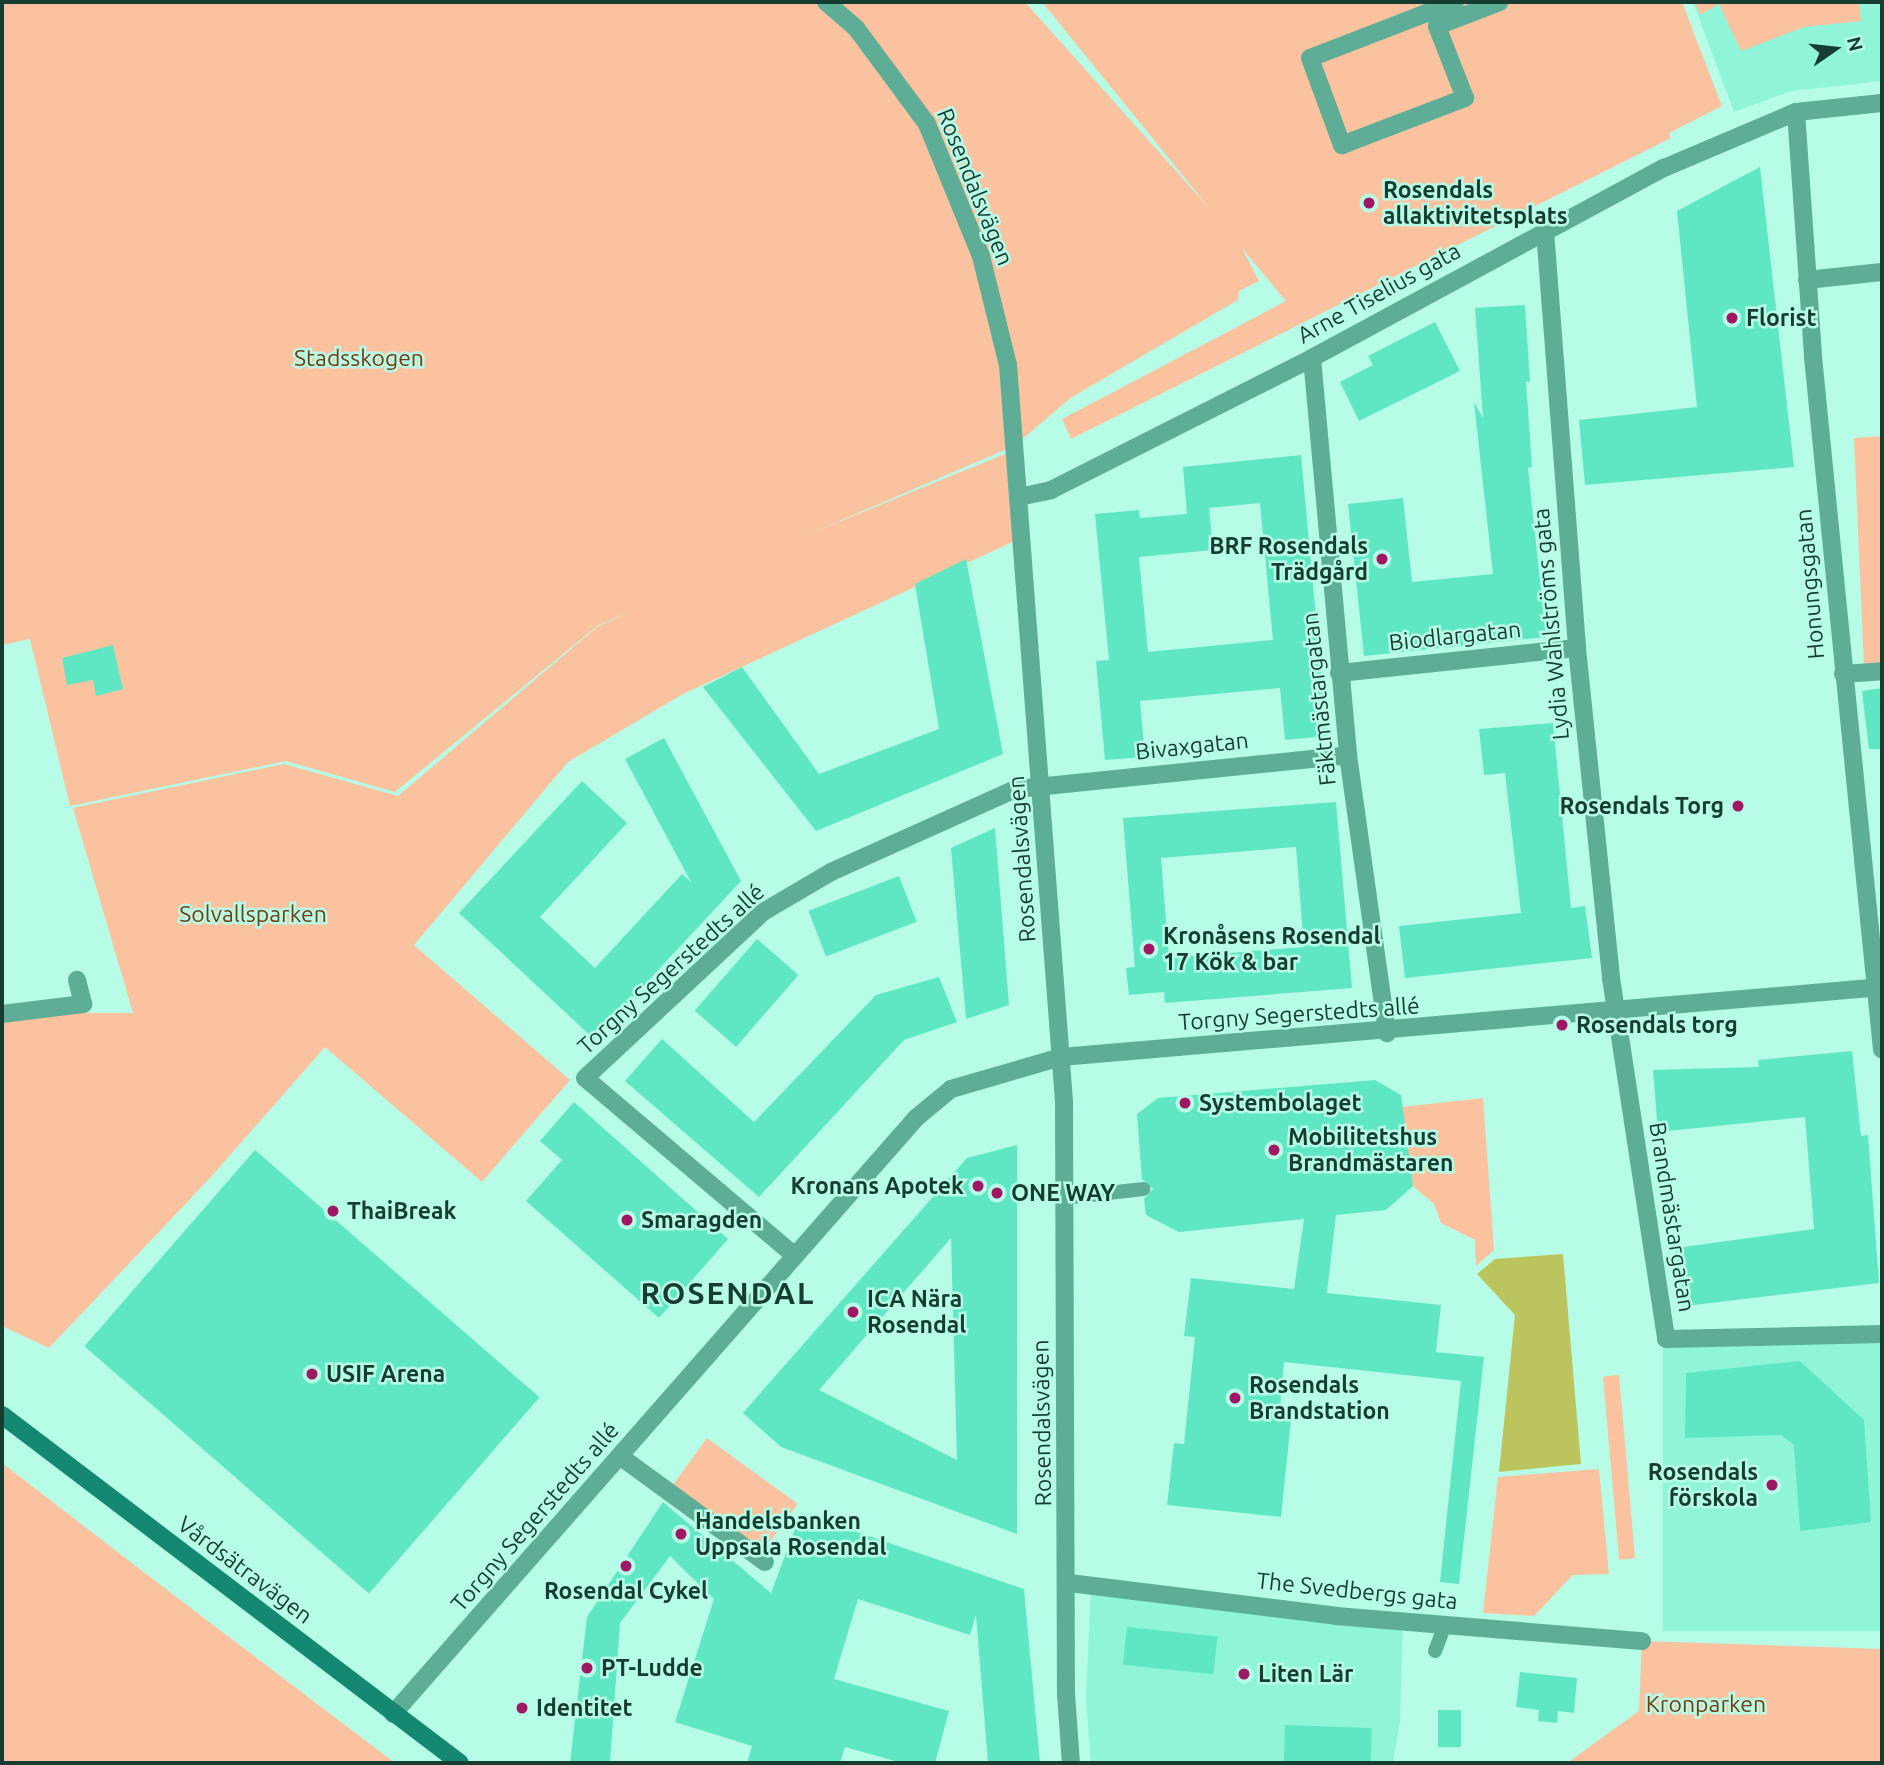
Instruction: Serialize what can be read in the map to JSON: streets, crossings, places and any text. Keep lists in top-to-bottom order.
{
  "streets": {
    "main road": ["Vårdsätravägen"],
    "street": [
      "Rosendalsvägen",
      "Arne Tiselius gata",
      "Honungsgatan",
      "Lydia Wahlströms gata",
      "Biodlargatan",
      "Fäktmästargatan",
      "Bivaxgatan",
      "Torgny Segerstedts allé",
      "Brandmästargatan",
      "The Svedbergs gata"
    ]
  },
  "crossings": [
    ["Rosendalsvägen", "Arne Tiselius gata"],
    ["Rosendalsvägen", "Bivaxgatan"],
    ["Rosendalsvägen", "Torgny Segerstedts allé"],
    ["Rosendalsvägen", "The Svedbergs gata"],
    ["Arne Tiselius gata", "Honungsgatan"],
    ["Arne Tiselius gata", "Lydia Wahlströms gata"],
    ["Arne Tiselius gata", "Fäktmästargatan"],
    ["Honungsgatan", "Torgny Segerstedts allé"],
    ["Lydia Wahlströms gata", "Biodlargatan"],
    ["Lydia Wahlströms gata", "Torgny Segerstedts allé"],
    ["Lydia Wahlströms gata", "Brandmästargatan"],
    ["Biodlargatan", "Fäktmästargatan"],
    ["Fäktmästargatan", "Bivaxgatan"],
    ["Fäktmästargatan", "Torgny Segerstedts allé"],
    ["Bivaxgatan", "Torgny Segerstedts allé"],
    ["Torgny Segerstedts allé", "Brandmästargatan"],
    ["Torgny Segerstedts allé", "Vårdsätravägen"]
  ],
  "districts": ["ROSENDAL"],
  "parks": ["Stadsskogen", "Solvallsparken", "Kronparken"],
  "places": [
    "Rosendals allaktivitetsplats",
    "Florist",
    "BRF Rosendals Trädgård",
    "Rosendals Torg",
    "Kronåsens Rosendal 17 Kök & bar",
    "Rosendals torg",
    "Systembolaget",
    "Mobilitetshus Brandmästaren",
    "Kronans Apotek",
    "ONE WAY",
    "ThaiBreak",
    "Smaragden",
    "ICA Nära Rosendal",
    "USIF Arena",
    "Rosendals Brandstation",
    "Rosendals förskola",
    "Handelsbanken Uppsala Rosendal",
    "Rosendal Cykel",
    "PT-Ludde",
    "Liten Lär",
    "Identitet"
  ],
  "north": "right"
}
